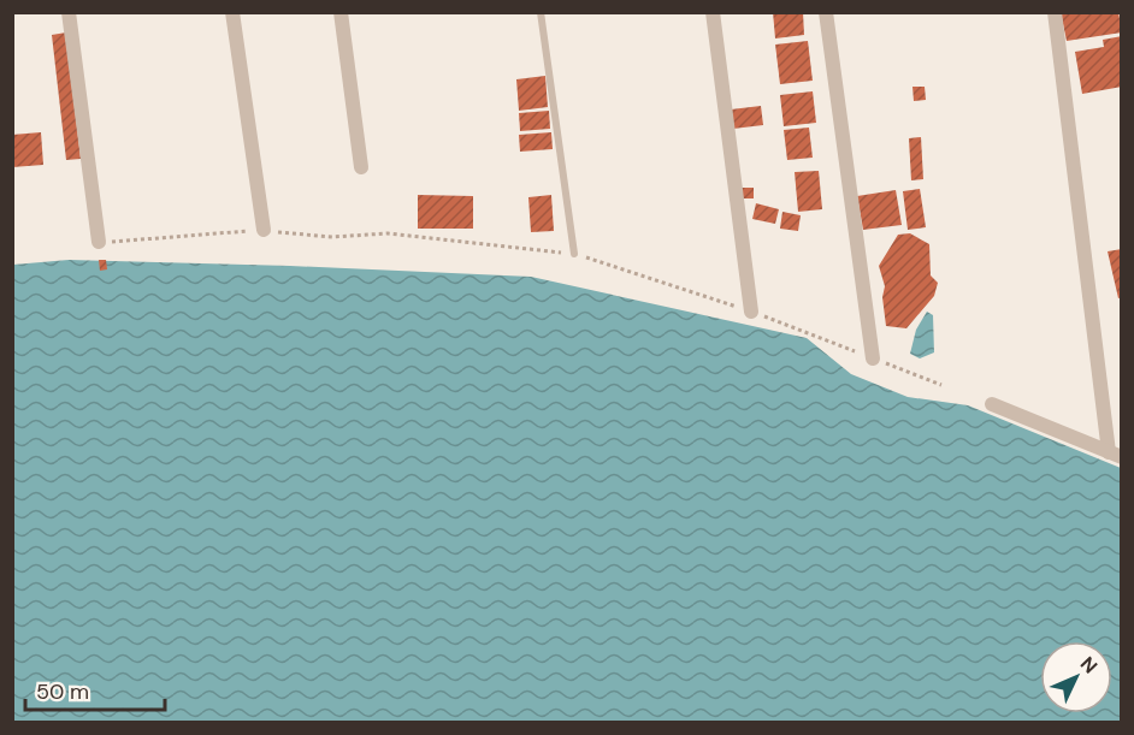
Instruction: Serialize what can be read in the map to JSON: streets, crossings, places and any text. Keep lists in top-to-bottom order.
{
  "scale_bar": "50 m",
  "north": "top right"
}
